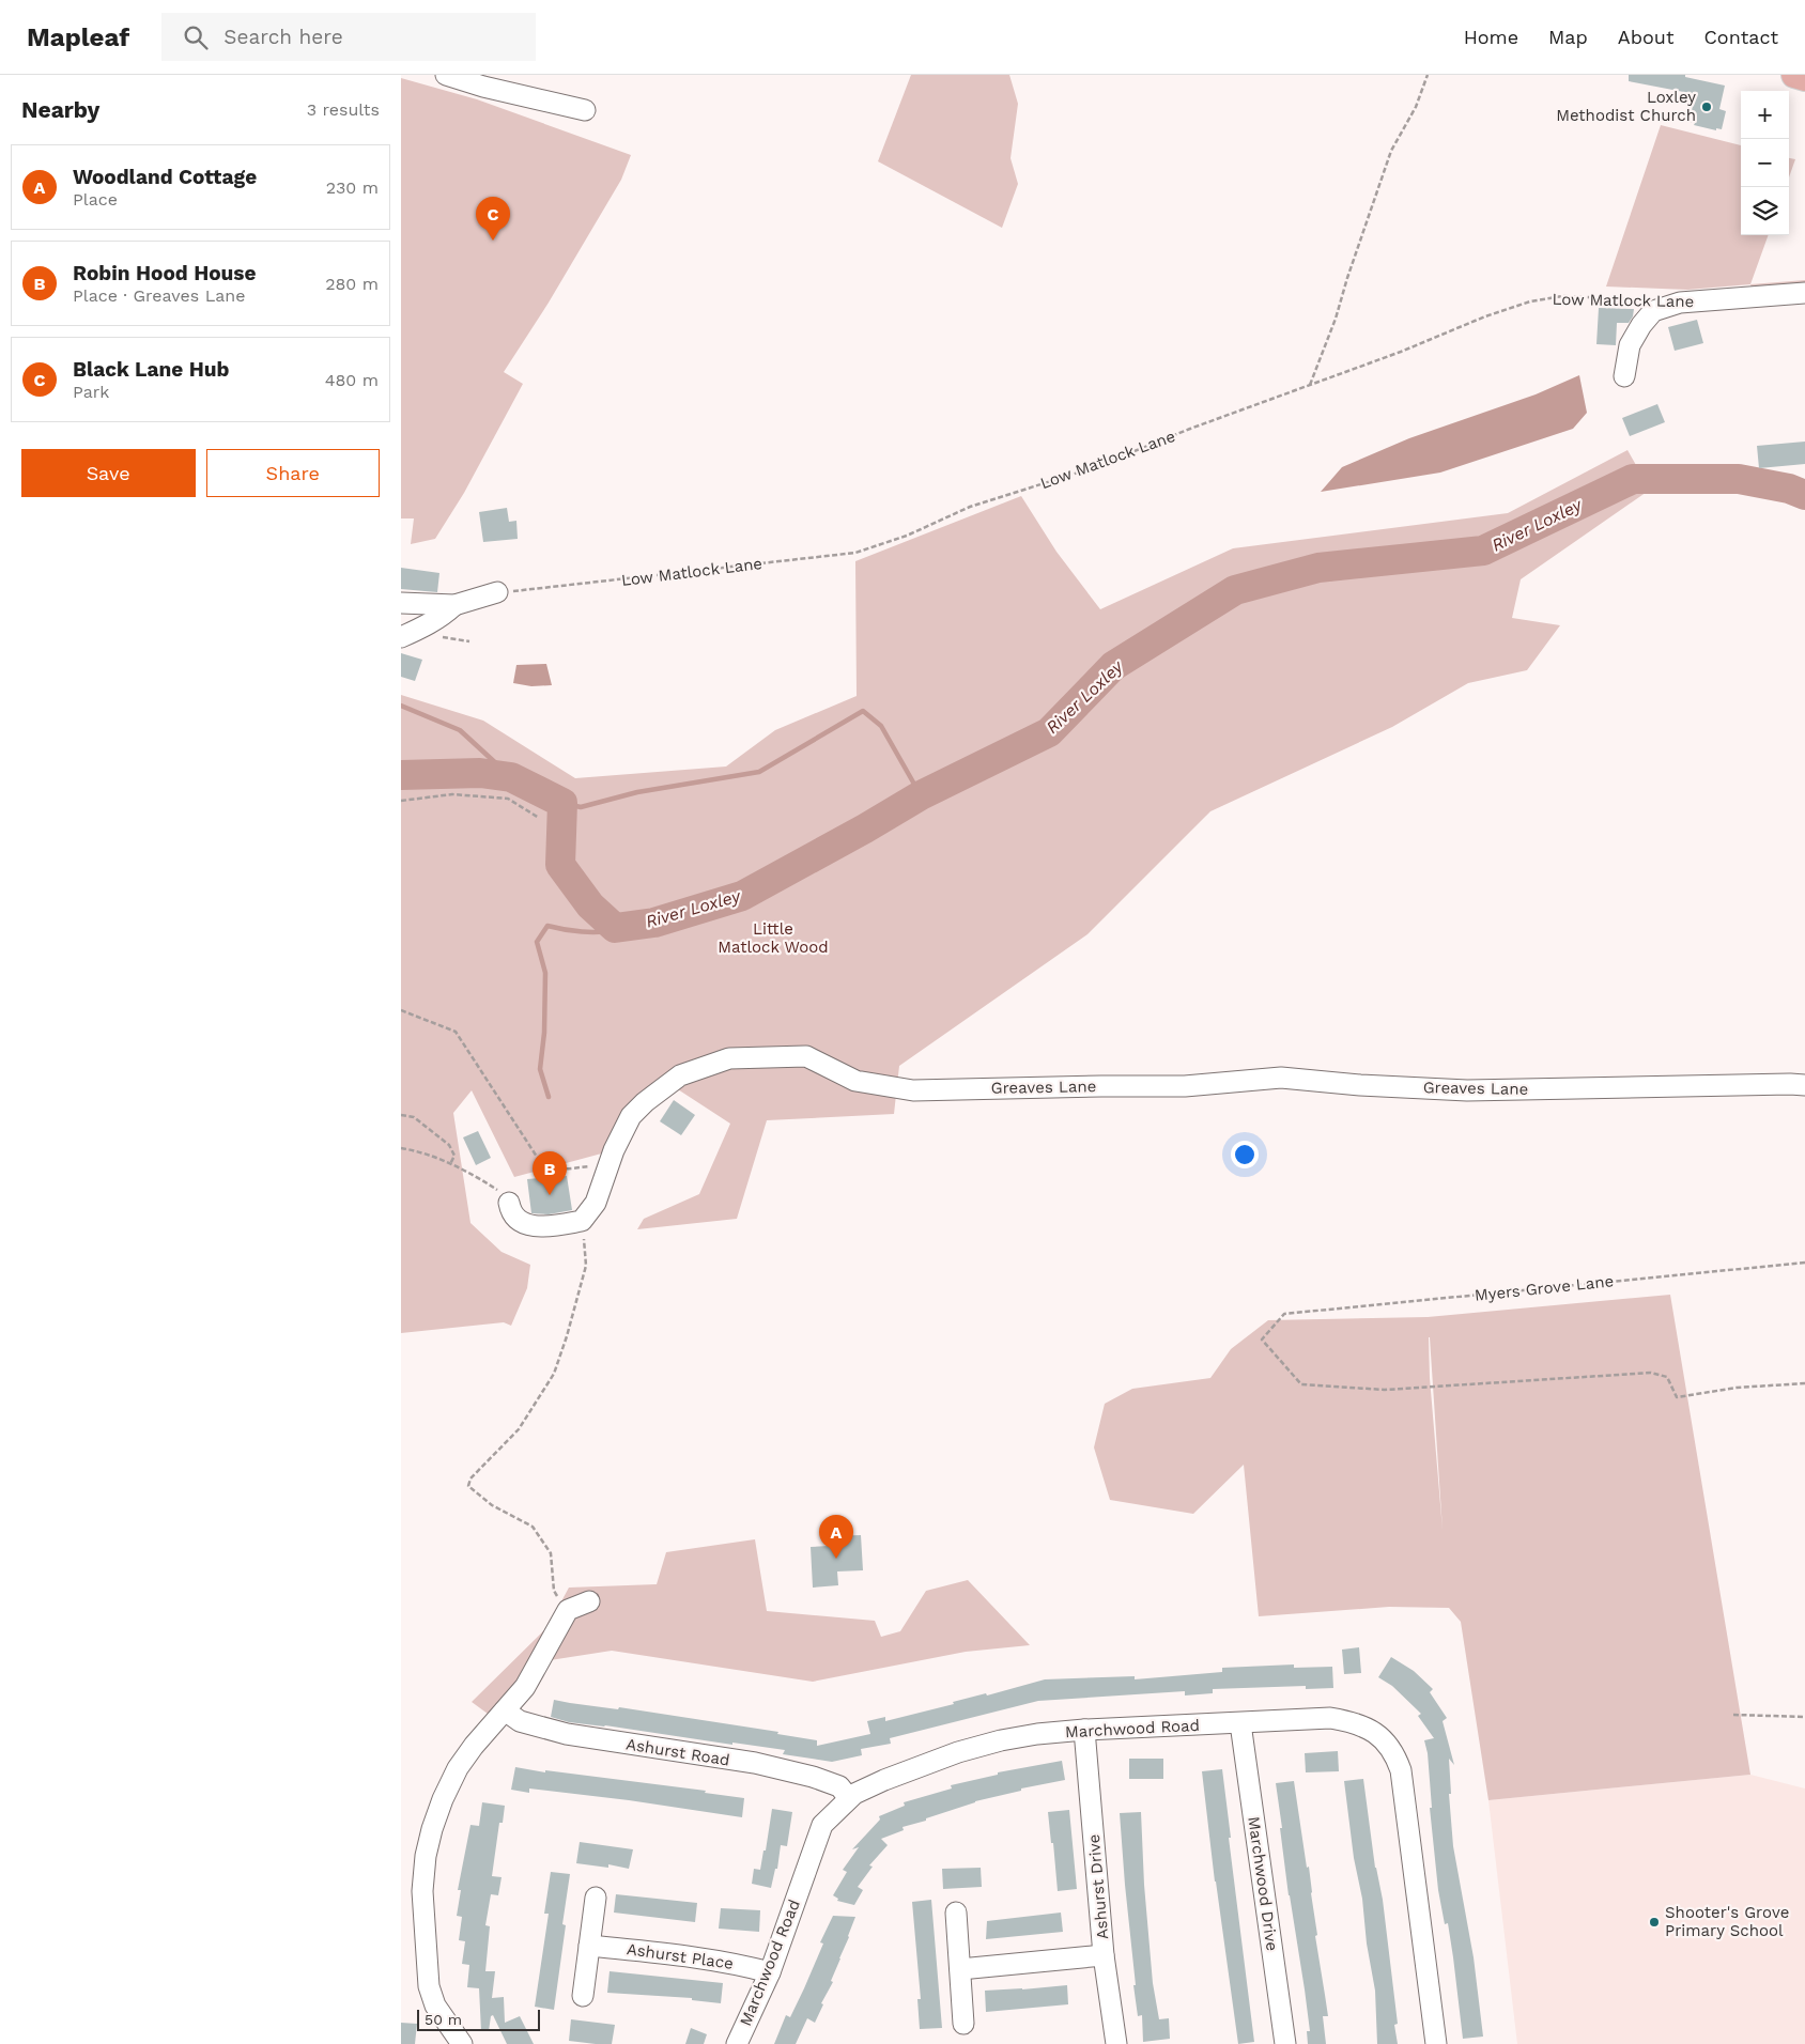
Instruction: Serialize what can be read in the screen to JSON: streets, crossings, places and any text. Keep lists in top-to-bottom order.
{
  "streets": {
    "street": [
      "Low Matlock Lane",
      "Greaves Lane",
      "Marchwood Road",
      "Ashurst Road",
      "Marchwood Drive",
      "Ashurst Drive",
      "Ashurst Place"
    ],
    "path": ["Myers Grove Lane"]
  },
  "crossings": [
    ["Marchwood Road", "Ashurst Road"],
    ["Marchwood Road", "Marchwood Drive"],
    ["Marchwood Road", "Ashurst Drive"],
    ["Marchwood Road", "Ashurst Place"]
  ],
  "water": ["River Loxley"],
  "parks": ["Little Matlock Wood"],
  "places": ["Loxley Methodist Church", "Shooter's Grove Primary School"],
  "scale_bar": "50 m",
  "page": {
    "header": "Mapleaf",
    "search": "Search here",
    "nav": [
      "Home",
      "Map",
      "About",
      "Contact"
    ],
    "heading": ["Nearby", "3 results"],
    "map_buttons": ["+", "−"],
    "list": [
      {
        "mark": "A",
        "name": "Woodland Cottage",
        "note": "Place",
        "value": "230 m"
      },
      {
        "mark": "B",
        "name": "Robin Hood House",
        "note": "Place · Greaves Lane",
        "value": "280 m"
      },
      {
        "mark": "C",
        "name": "Black Lane Hub",
        "note": "Park",
        "value": "480 m"
      }
    ],
    "pins": ["C", "B", "A"],
    "buttons": ["Save", "Share"],
    "scale": "50 m"
  }
}
